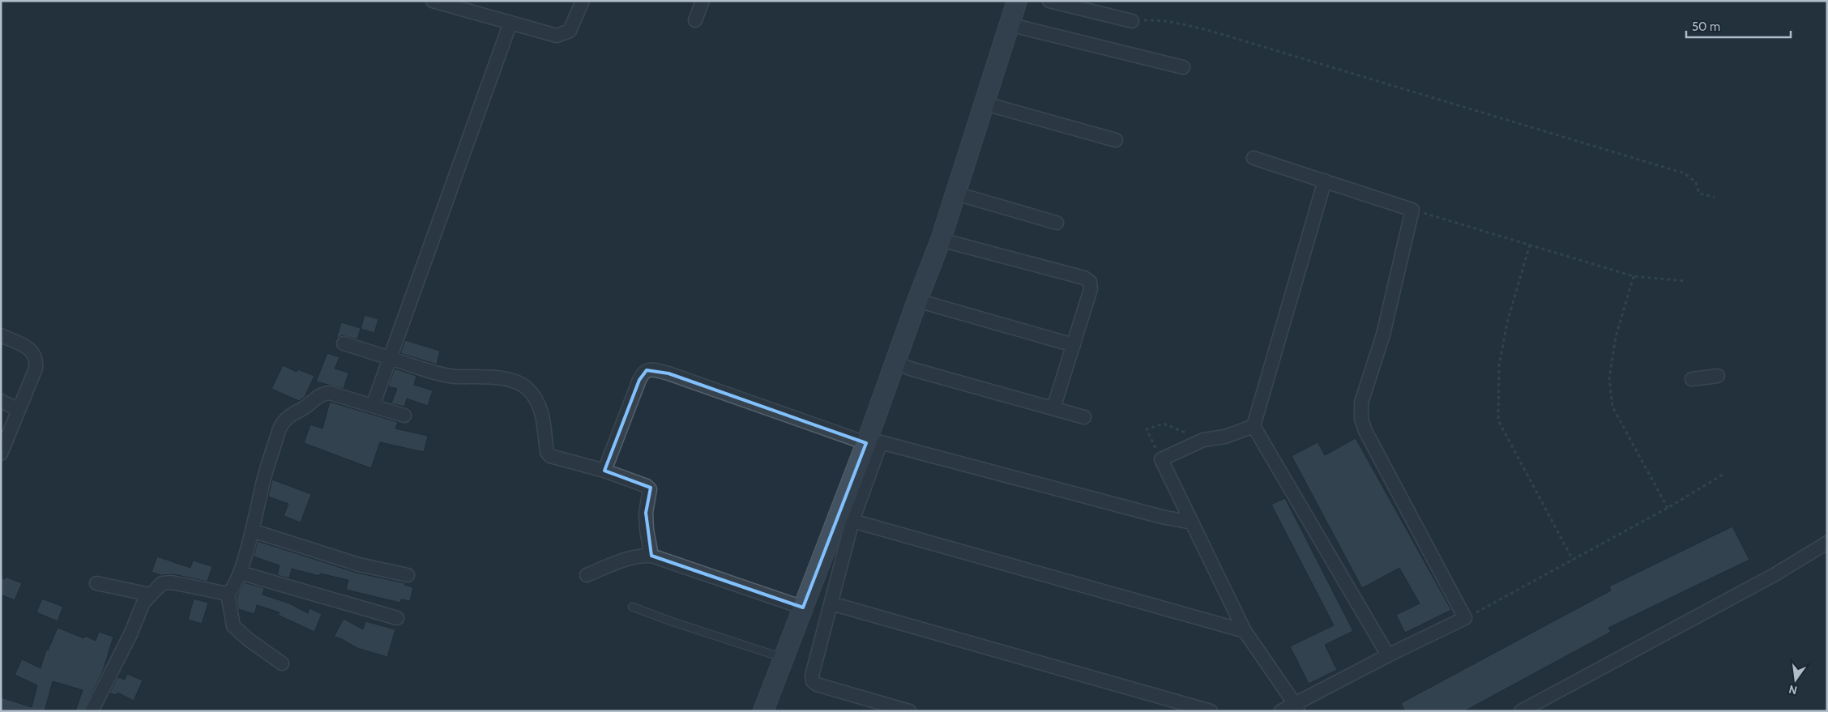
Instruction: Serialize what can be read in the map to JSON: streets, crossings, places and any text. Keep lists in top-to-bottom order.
{
  "scale_bar": "50 m",
  "north": "bottom"
}
